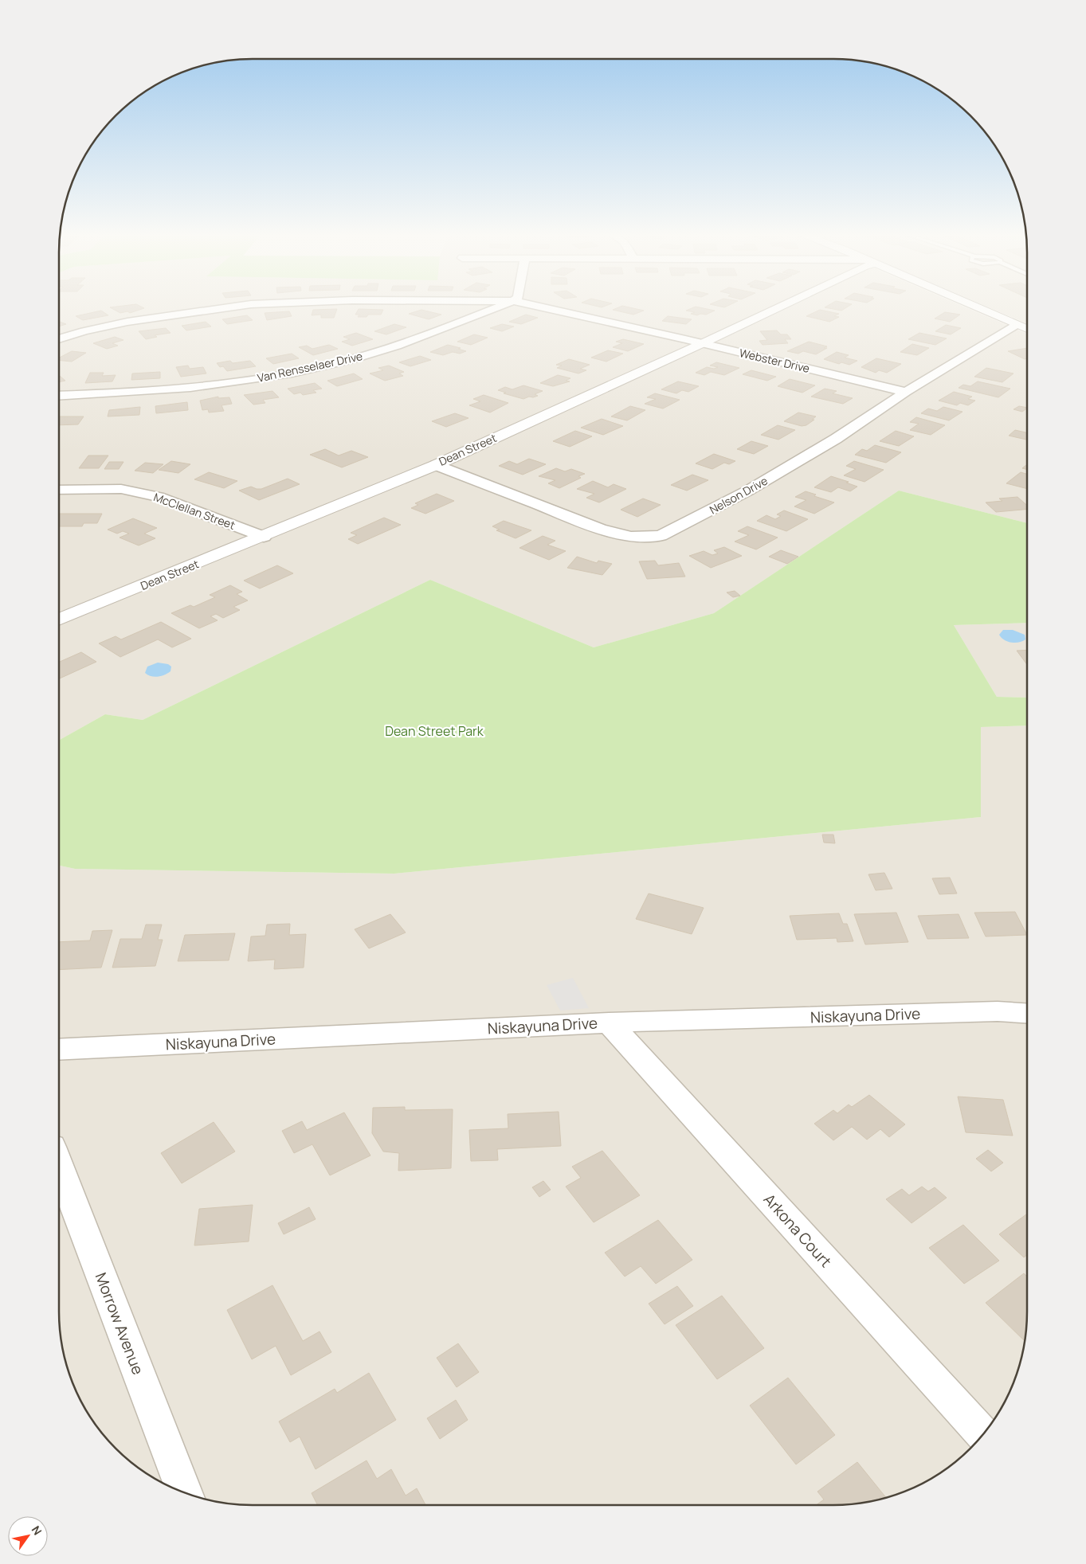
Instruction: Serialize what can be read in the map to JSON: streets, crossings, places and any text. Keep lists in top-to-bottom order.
{
  "streets": {
    "street": [
      "Webster Drive",
      "Van Rensselaer Drive",
      "Dean Street",
      "Nelson Drive",
      "McClellan Street",
      "Niskayuna Drive",
      "Arkona Court",
      "Morrow Avenue"
    ]
  },
  "crossings": [
    ["Webster Drive", "Dean Street"],
    ["Webster Drive", "Nelson Drive"],
    ["Dean Street", "Nelson Drive"],
    ["Dean Street", "McClellan Street"],
    ["Niskayuna Drive", "Arkona Court"]
  ],
  "parks": ["Dean Street Park"],
  "north": "top right"
}
